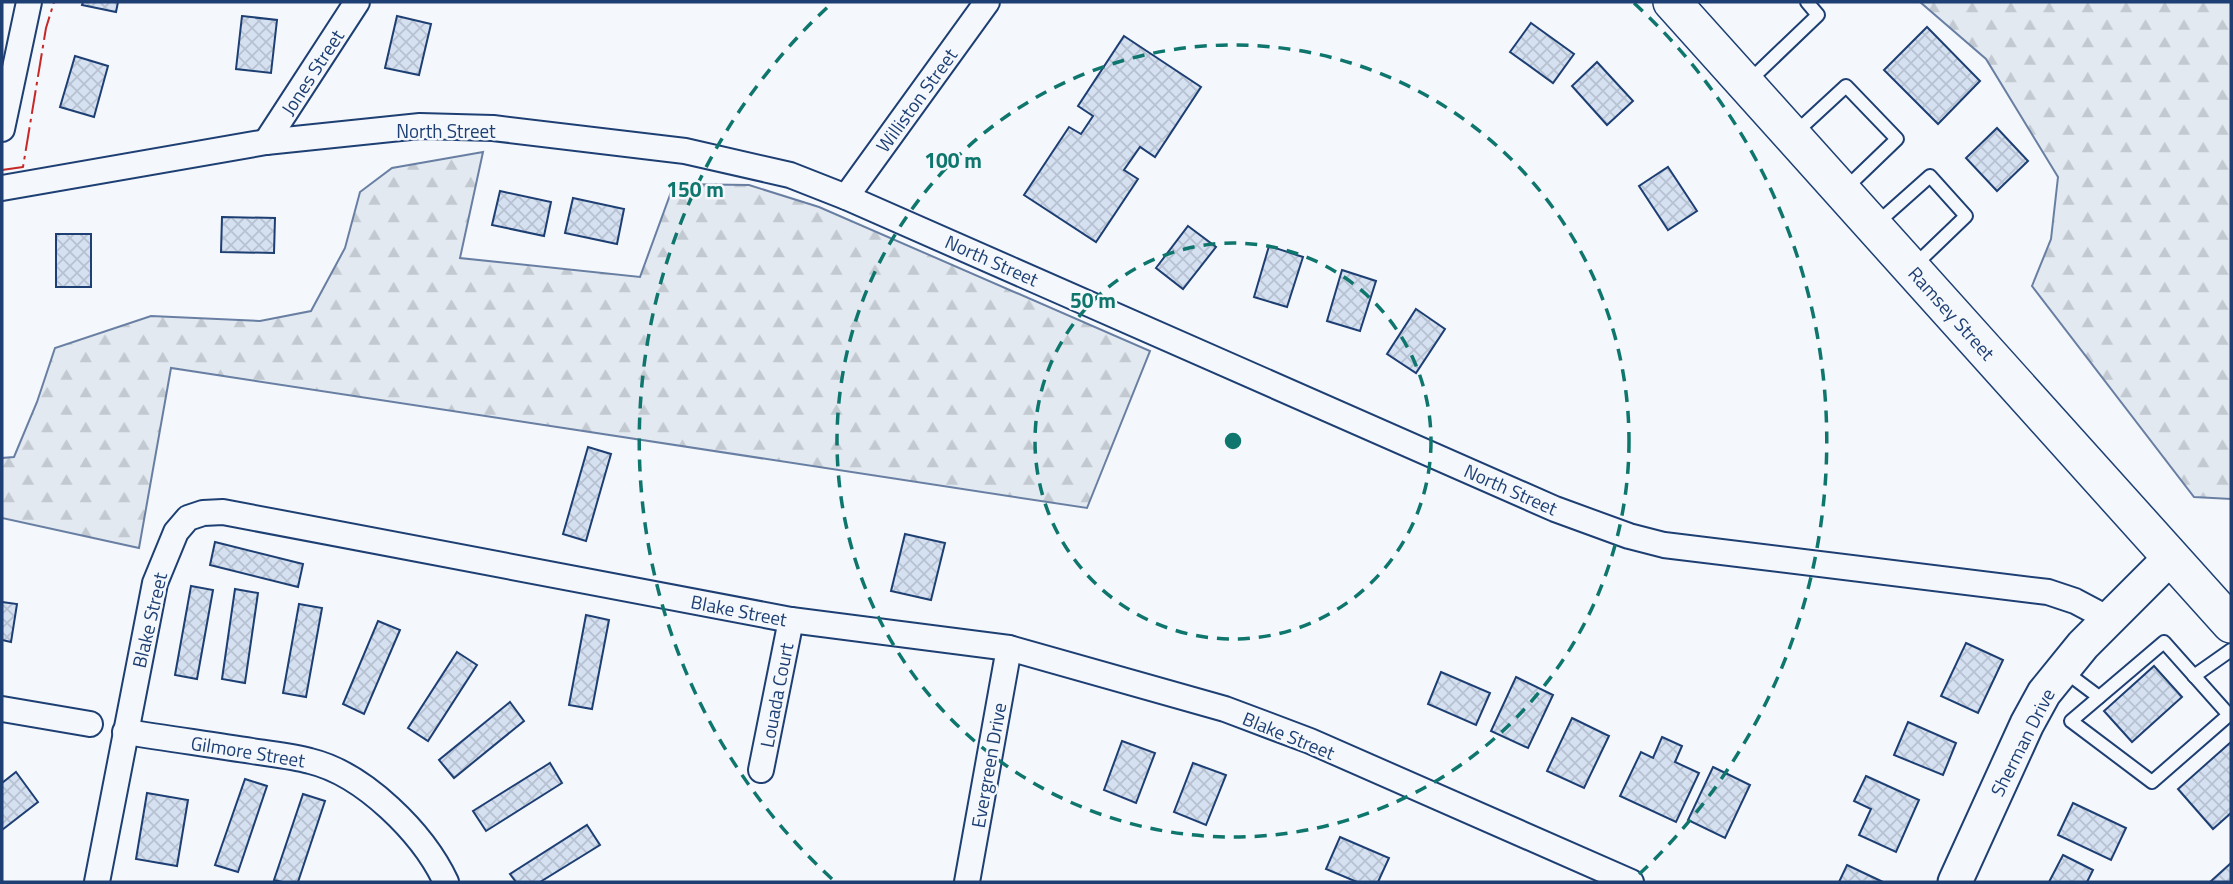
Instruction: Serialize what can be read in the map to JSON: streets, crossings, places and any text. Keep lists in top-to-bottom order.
{
  "streets": {
    "main road": ["Ramsey Street"],
    "street": [
      "Jones Street",
      "Williston Street",
      "North Street",
      "Blake Street",
      "Louada Court",
      "Sherman Drive",
      "Gilmore Street",
      "Evergreen Drive"
    ]
  },
  "crossings": [
    ["Jones Street", "North Street"],
    ["Williston Street", "North Street"],
    ["North Street", "Sherman Drive"],
    ["Ramsey Street", "Sherman Drive"],
    ["Blake Street", "Louada Court"],
    ["Blake Street", "Gilmore Street"],
    ["Blake Street", "Evergreen Drive"]
  ],
  "rings": ["100 m", "150 m", "50 m"]
}
